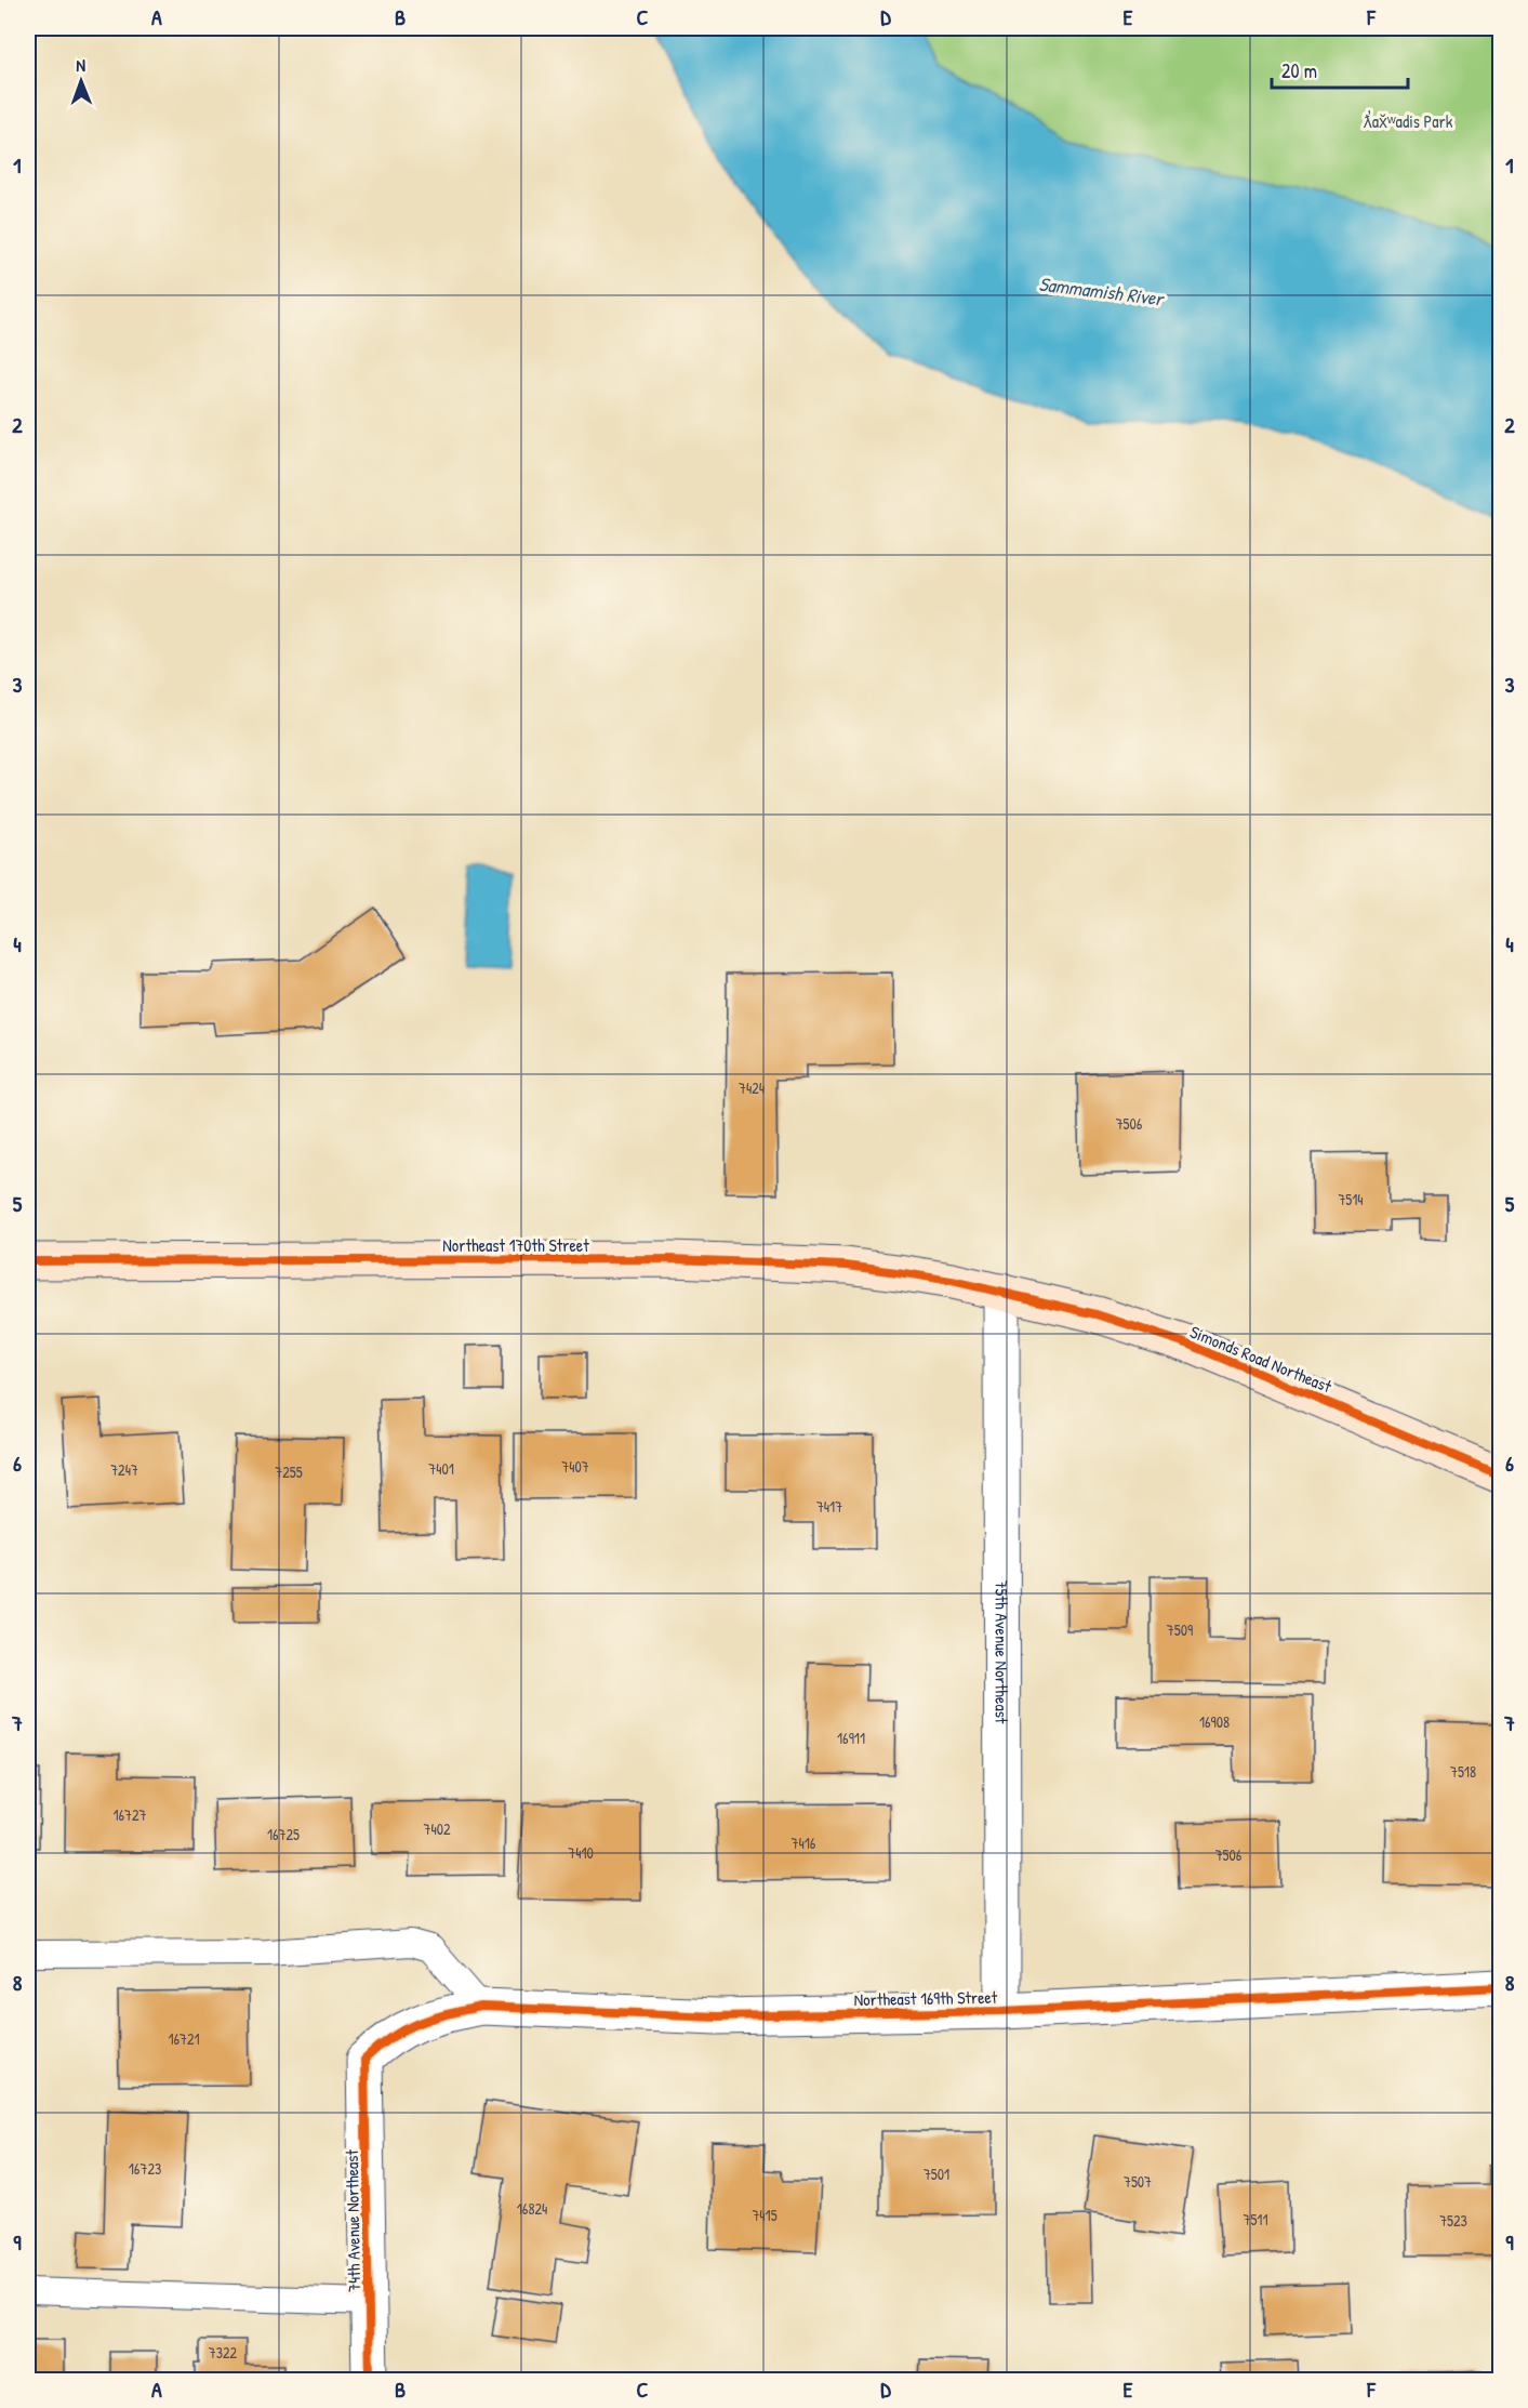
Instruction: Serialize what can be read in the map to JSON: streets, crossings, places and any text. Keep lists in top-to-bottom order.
{
  "streets": {
    "main road": ["Northeast 170th Street", "Simonds Road Northeast"],
    "street": ["75th Avenue Northeast", "Northeast 169th Street", "74th Avenue Northeast"]
  },
  "crossings": [
    ["Northeast 170th Street", "Simonds Road Northeast"],
    ["Northeast 170th Street", "75th Avenue Northeast"],
    ["Simonds Road Northeast", "75th Avenue Northeast"],
    ["75th Avenue Northeast", "Northeast 169th Street"],
    ["Northeast 169th Street", "74th Avenue Northeast"]
  ],
  "water": ["Sammamish River"],
  "parks": ["ƛ̕ax̌ʷadis Park"],
  "house_numbers": [
    "7424",
    "7506",
    "7514",
    "7407",
    "7401",
    "7247",
    "7255",
    "7417",
    "7509",
    "16908",
    "16911",
    "7518",
    "16727",
    "7402",
    "16725",
    "7416",
    "7410",
    "7506",
    "16721",
    "16723",
    "7501",
    "7507",
    "16824",
    "7415",
    "7511",
    "7523",
    "7322"
  ],
  "scale_bar": "20 m",
  "north": "top",
  "grid": {
    "columns": [
      "A",
      "B",
      "C",
      "D",
      "E",
      "F"
    ],
    "rows": [
      "1",
      "2",
      "3",
      "4",
      "5",
      "6",
      "7",
      "8",
      "9"
    ]
  }
}
